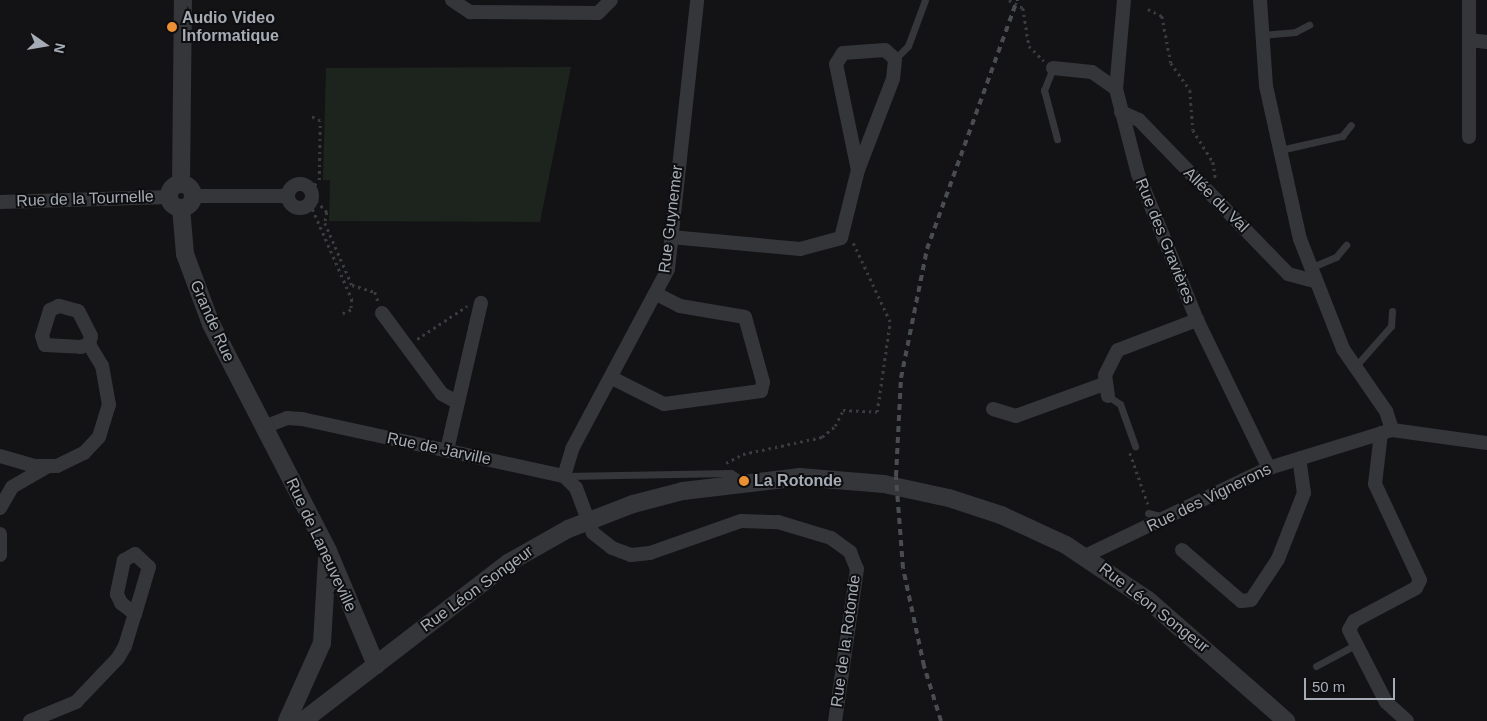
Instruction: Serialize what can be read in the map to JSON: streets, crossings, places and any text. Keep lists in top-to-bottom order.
{
  "streets": {
    "street": [
      "Rue de la Tournelle",
      "Allée du Val",
      "Rue Guynemer",
      "Rue des Gravières",
      "Grande Rue",
      "Rue de Jarville",
      "Rue des Vignerons",
      "Rue de Laneuveville",
      "Rue Léon Songeur",
      "Rue de la Rotonde"
    ]
  },
  "crossings": [
    ["Rue de la Tournelle", "Grande Rue"],
    ["Allée du Val", "Rue des Gravières"],
    ["Rue Guynemer", "Rue de Jarville"],
    ["Rue des Gravières", "Rue des Vignerons"],
    ["Grande Rue", "Rue de Jarville"],
    ["Grande Rue", "Rue de Laneuveville"],
    ["Rue de Jarville", "Rue de Laneuveville"],
    ["Rue des Vignerons", "Rue Léon Songeur"],
    ["Rue de Laneuveville", "Rue Léon Songeur"],
    ["Rue Léon Songeur", "Rue de la Rotonde"]
  ],
  "places": ["Audio Video Informatique", "La Rotonde"],
  "scale_bar": "50 m",
  "north": "right"
}
